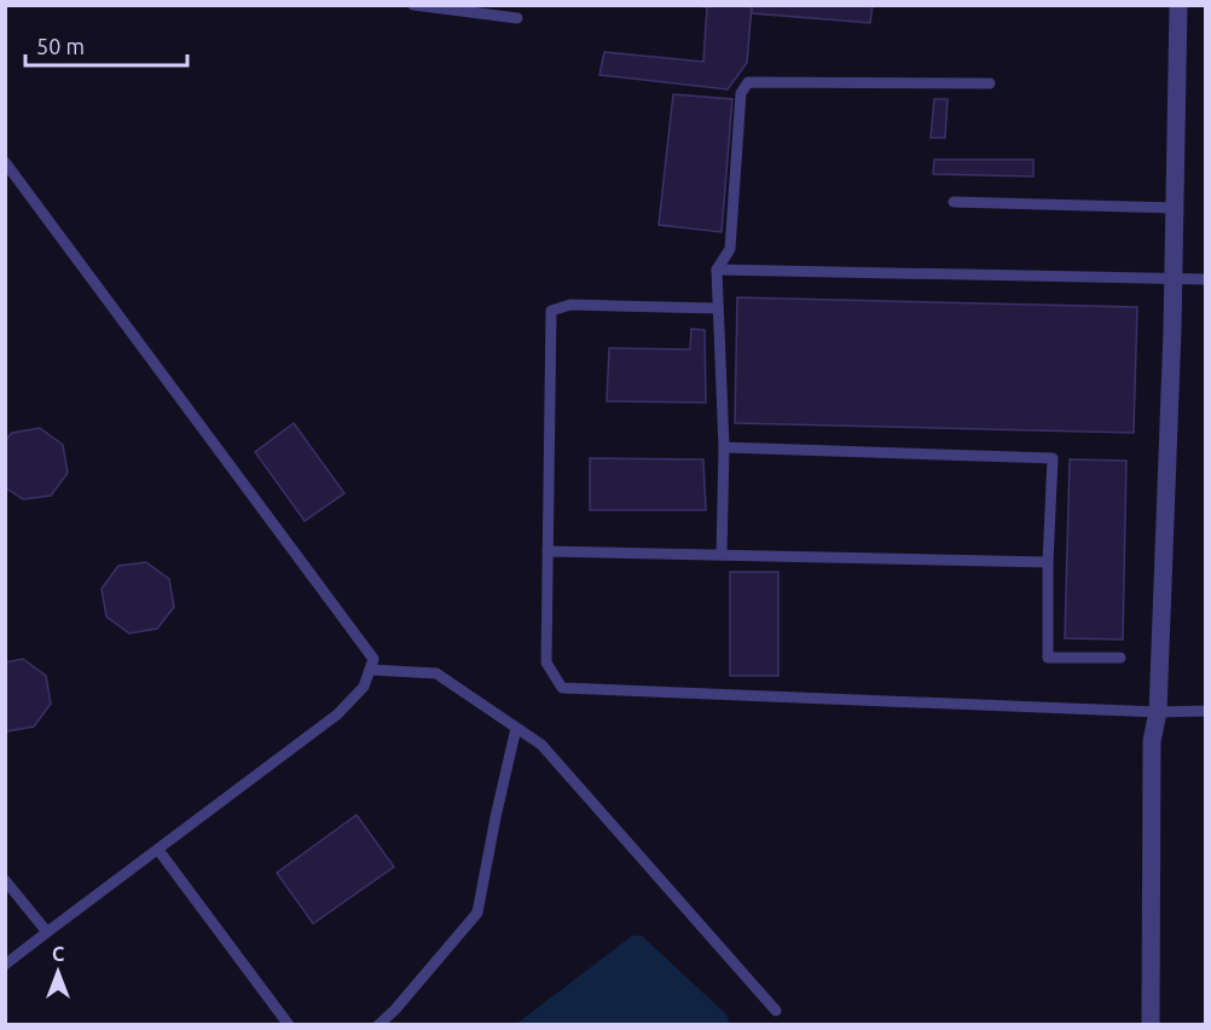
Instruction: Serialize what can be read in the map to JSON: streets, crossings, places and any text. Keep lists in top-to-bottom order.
{
  "scale_bar": "50 m",
  "north": "top"
}
